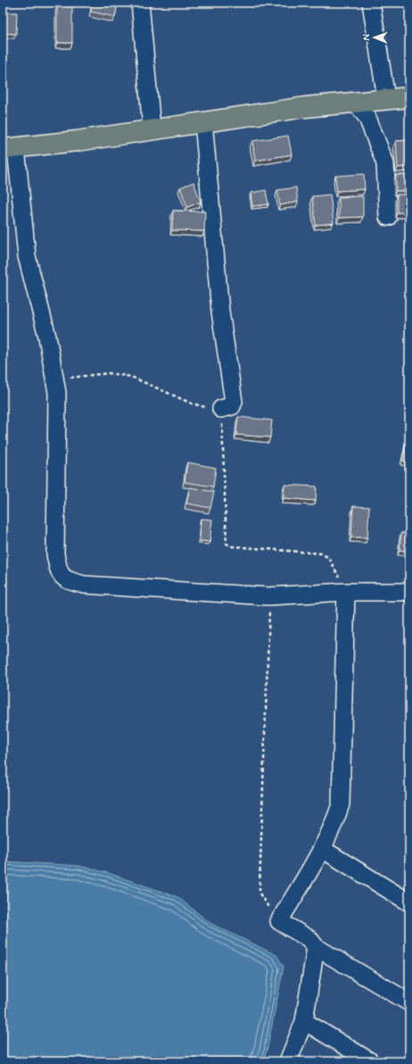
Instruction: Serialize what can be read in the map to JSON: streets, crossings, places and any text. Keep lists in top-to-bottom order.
{
  "north": "left"
}
